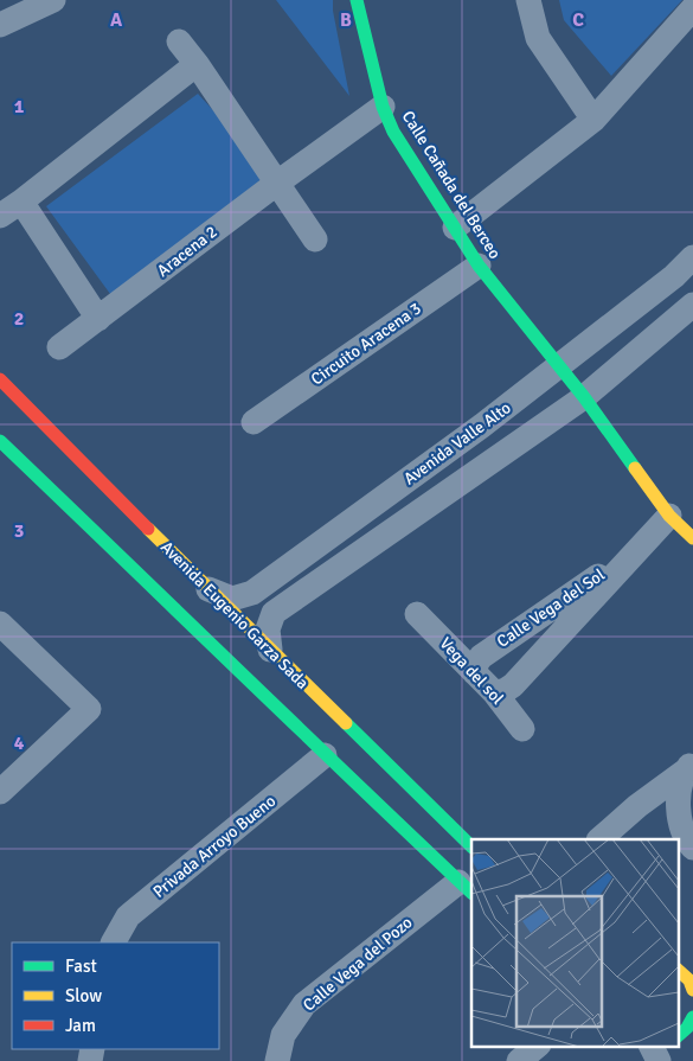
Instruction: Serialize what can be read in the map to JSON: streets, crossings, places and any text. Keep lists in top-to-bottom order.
{
  "streets": {
    "street": [
      "Calle Cañada del Berceo",
      "Aracena 2",
      "Circuito Aracena 3",
      "Avenida Valle Alto",
      "Calle Vega del Sol",
      "Avenida Eugenio Garza Sada",
      "Vega del sol",
      "Privada Arroyo Bueno",
      "Calle Vega del Pozo"
    ]
  },
  "crossings": [
    ["Calle Cañada del Berceo", "Aracena 2"],
    ["Calle Cañada del Berceo", "Circuito Aracena 3"],
    ["Calle Cañada del Berceo", "Avenida Valle Alto"],
    ["Calle Cañada del Berceo", "Calle Vega del Sol"],
    ["Avenida Valle Alto", "Avenida Eugenio Garza Sada"],
    ["Calle Vega del Sol", "Vega del sol"],
    ["Avenida Eugenio Garza Sada", "Privada Arroyo Bueno"],
    ["Avenida Eugenio Garza Sada", "Calle Vega del Pozo"]
  ],
  "legend": ["Fast", "Slow", "Jam"],
  "grid": {
    "columns": ["A", "B", "C"],
    "rows": [
      "1",
      "2",
      "3",
      "4"
    ]
  }
}
